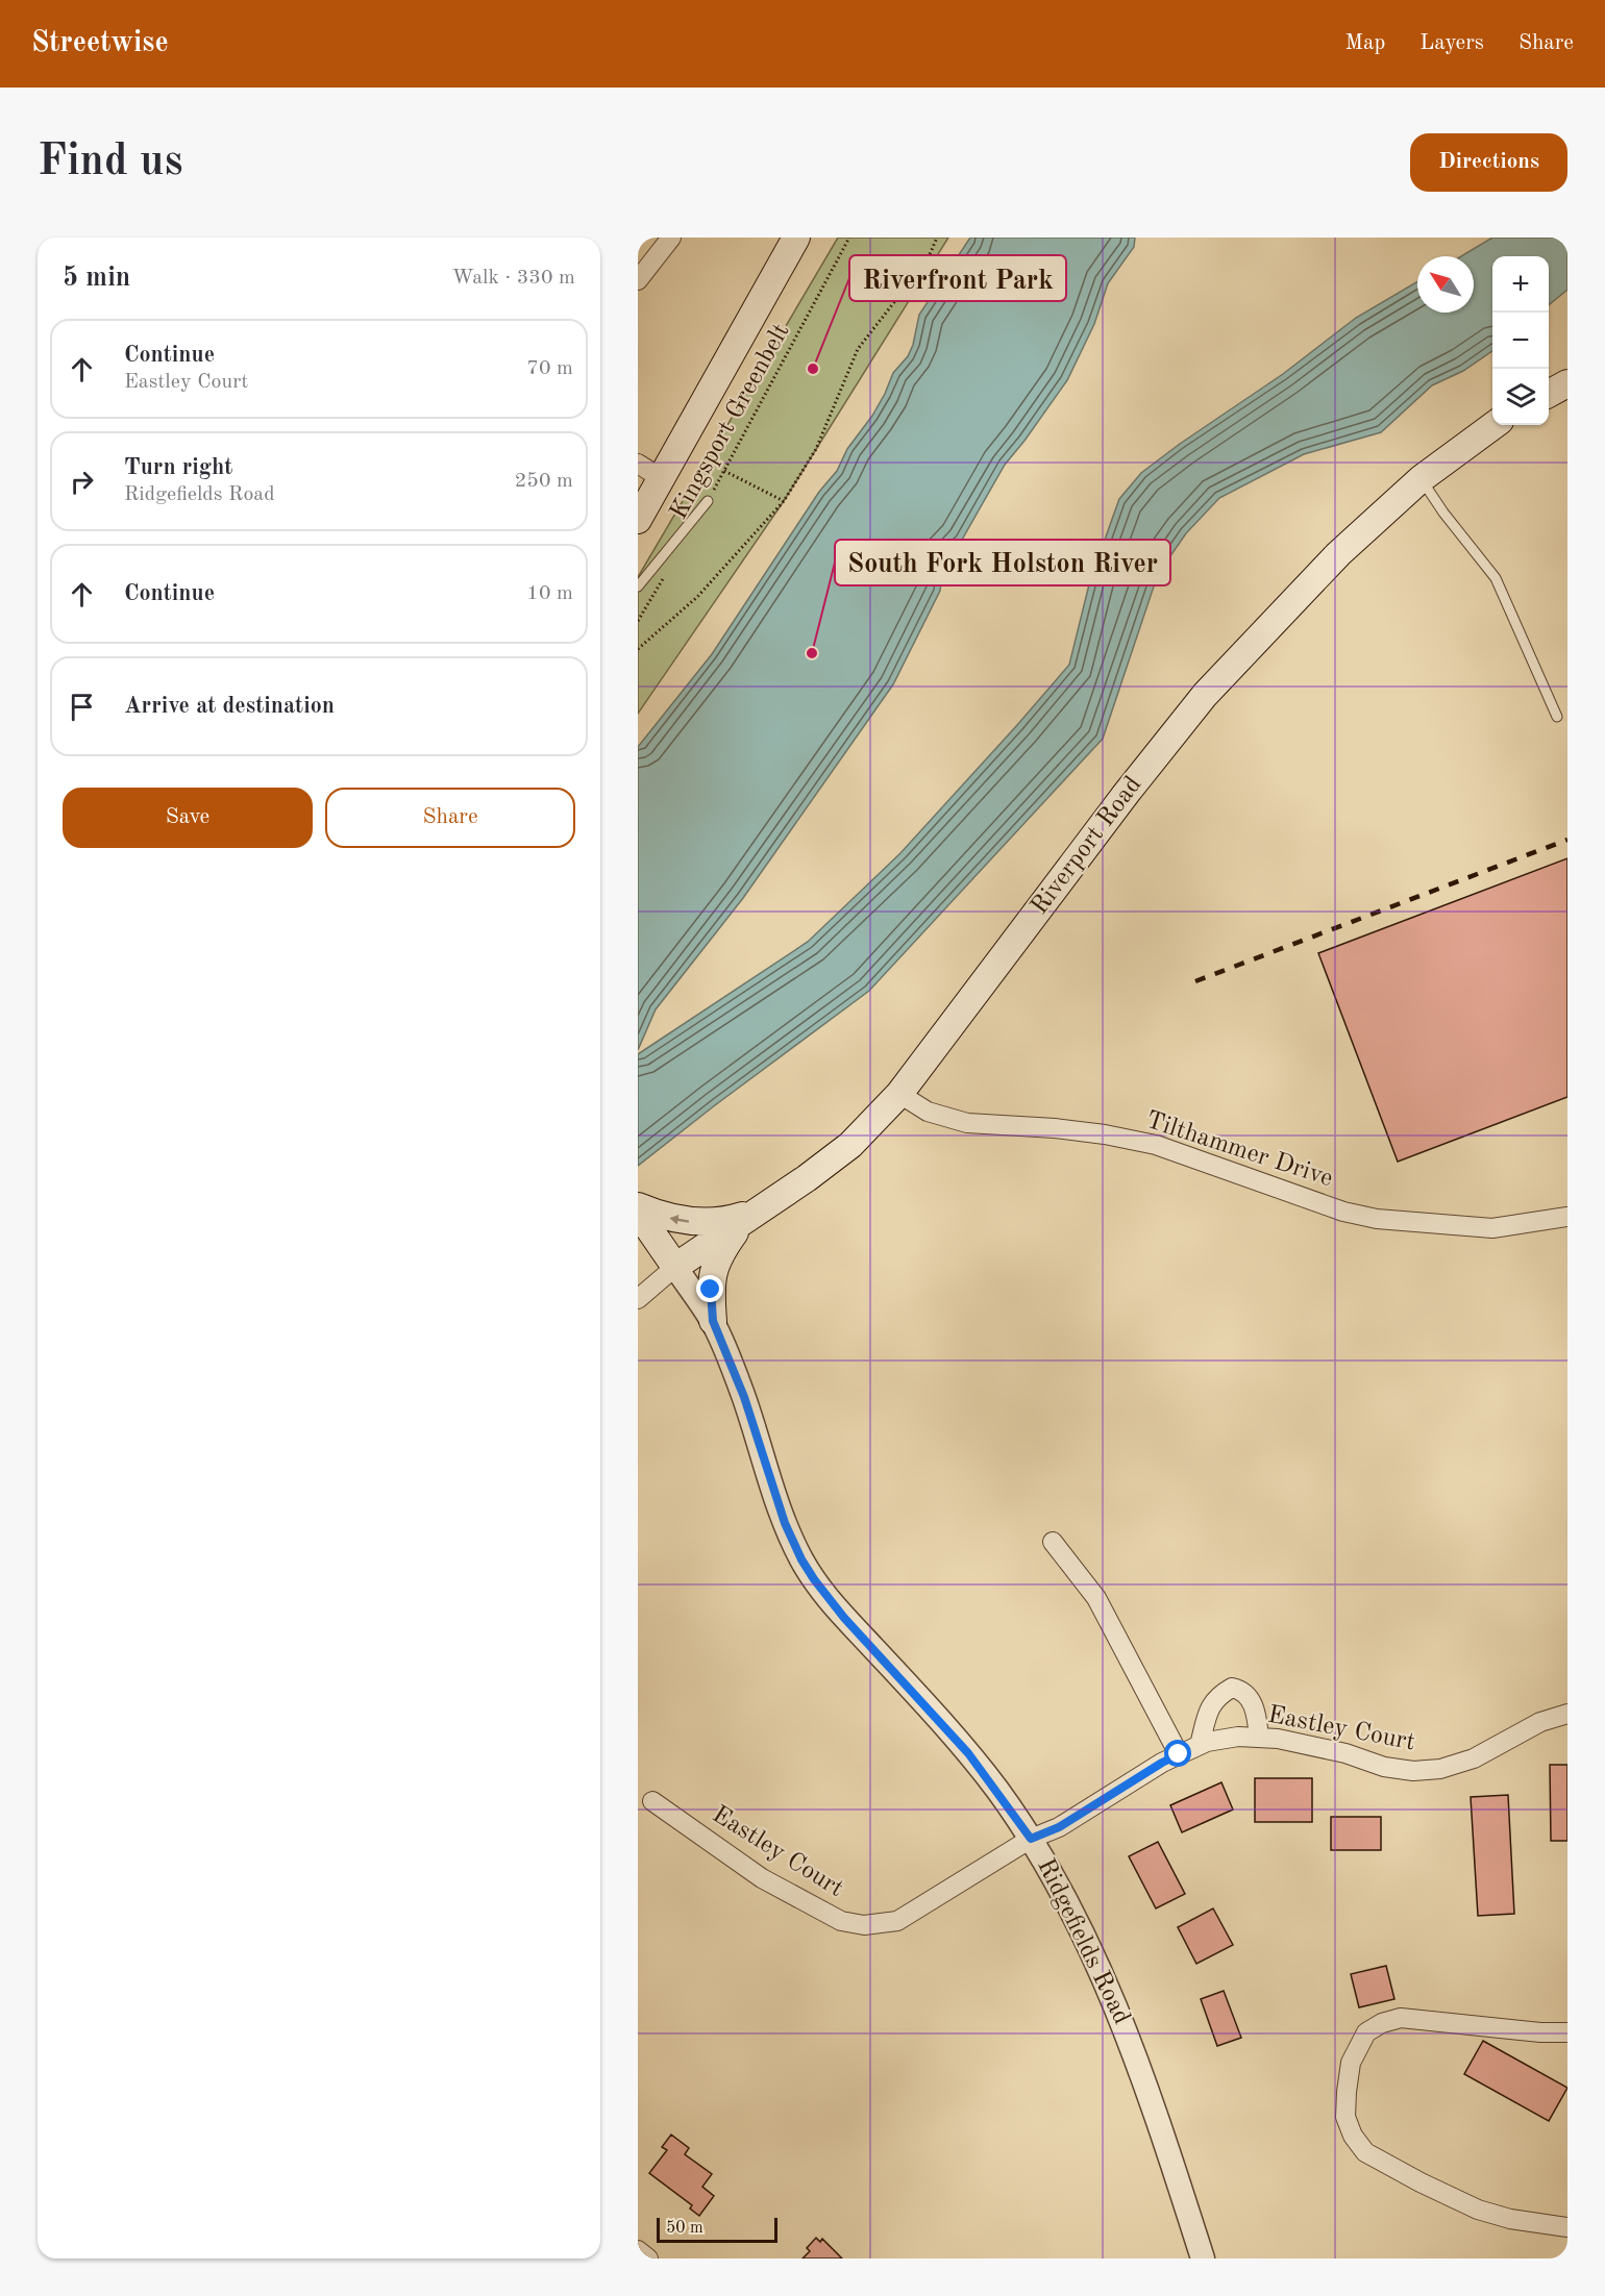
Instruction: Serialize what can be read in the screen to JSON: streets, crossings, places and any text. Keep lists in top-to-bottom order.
{
  "streets": {
    "main road": ["Riverport Road", "Ridgefields Road"],
    "street": ["Tilthammer Drive", "Eastley Court"],
    "path": ["Kingsport Greenbelt"]
  },
  "crossings": [
    ["Riverport Road", "Tilthammer Drive"],
    ["Riverport Road", "Ridgefields Road"],
    ["Eastley Court", "Ridgefields Road"]
  ],
  "places": ["Riverfront Park", "South Fork Holston River"],
  "scale_bar": "50 m",
  "north": "top left",
  "page": {
    "header": "Streetwise",
    "nav": ["Map", "Layers", "Share"],
    "buttons": [
      "Directions",
      ["Save", "Share"]
    ],
    "title": "Find us",
    "heading": ["5 min", "Walk · 330 m"],
    "map_buttons": ["+", "−"],
    "list": [
      ["Continue", "Eastley Court", "70 m"],
      ["Turn right", "Ridgefields Road", "250 m"],
      ["Continue", "10 m"],
      "Arrive at destination"
    ],
    "scale": "50 m"
  }
}
